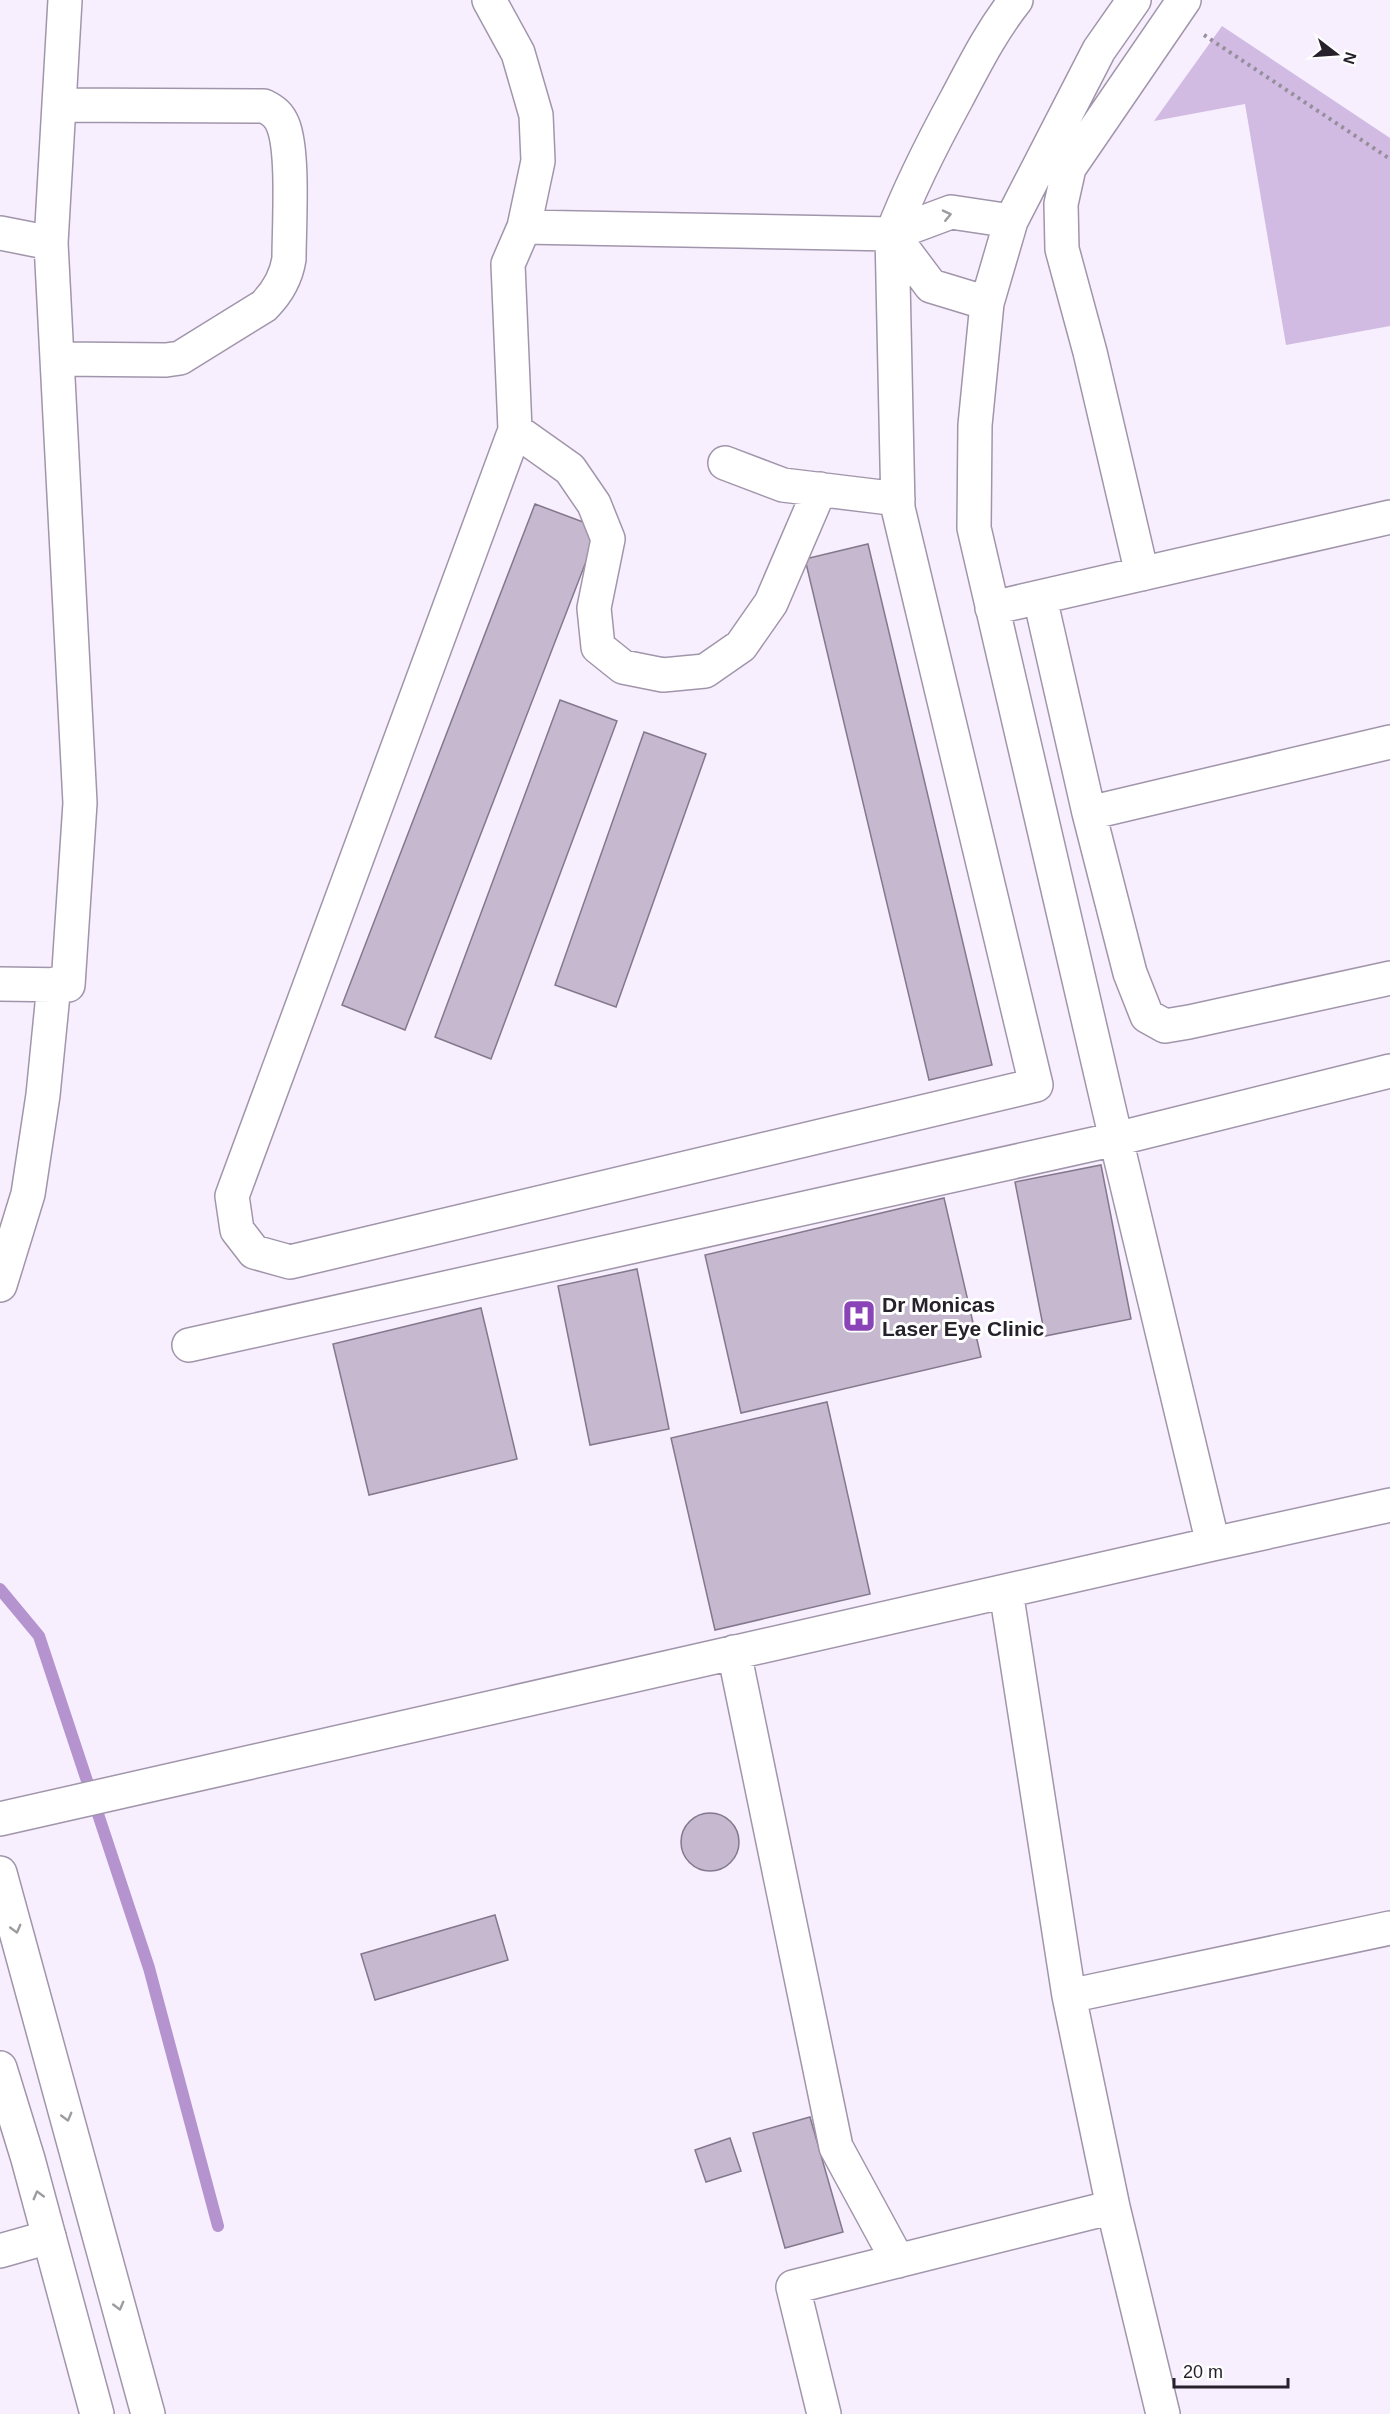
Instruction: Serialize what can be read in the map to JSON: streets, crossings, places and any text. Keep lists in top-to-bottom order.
{
  "places": {
    "hospital": ["Dr Monicas Laser Eye Clinic"]
  },
  "scale_bar": "20 m",
  "north": "right"
}
